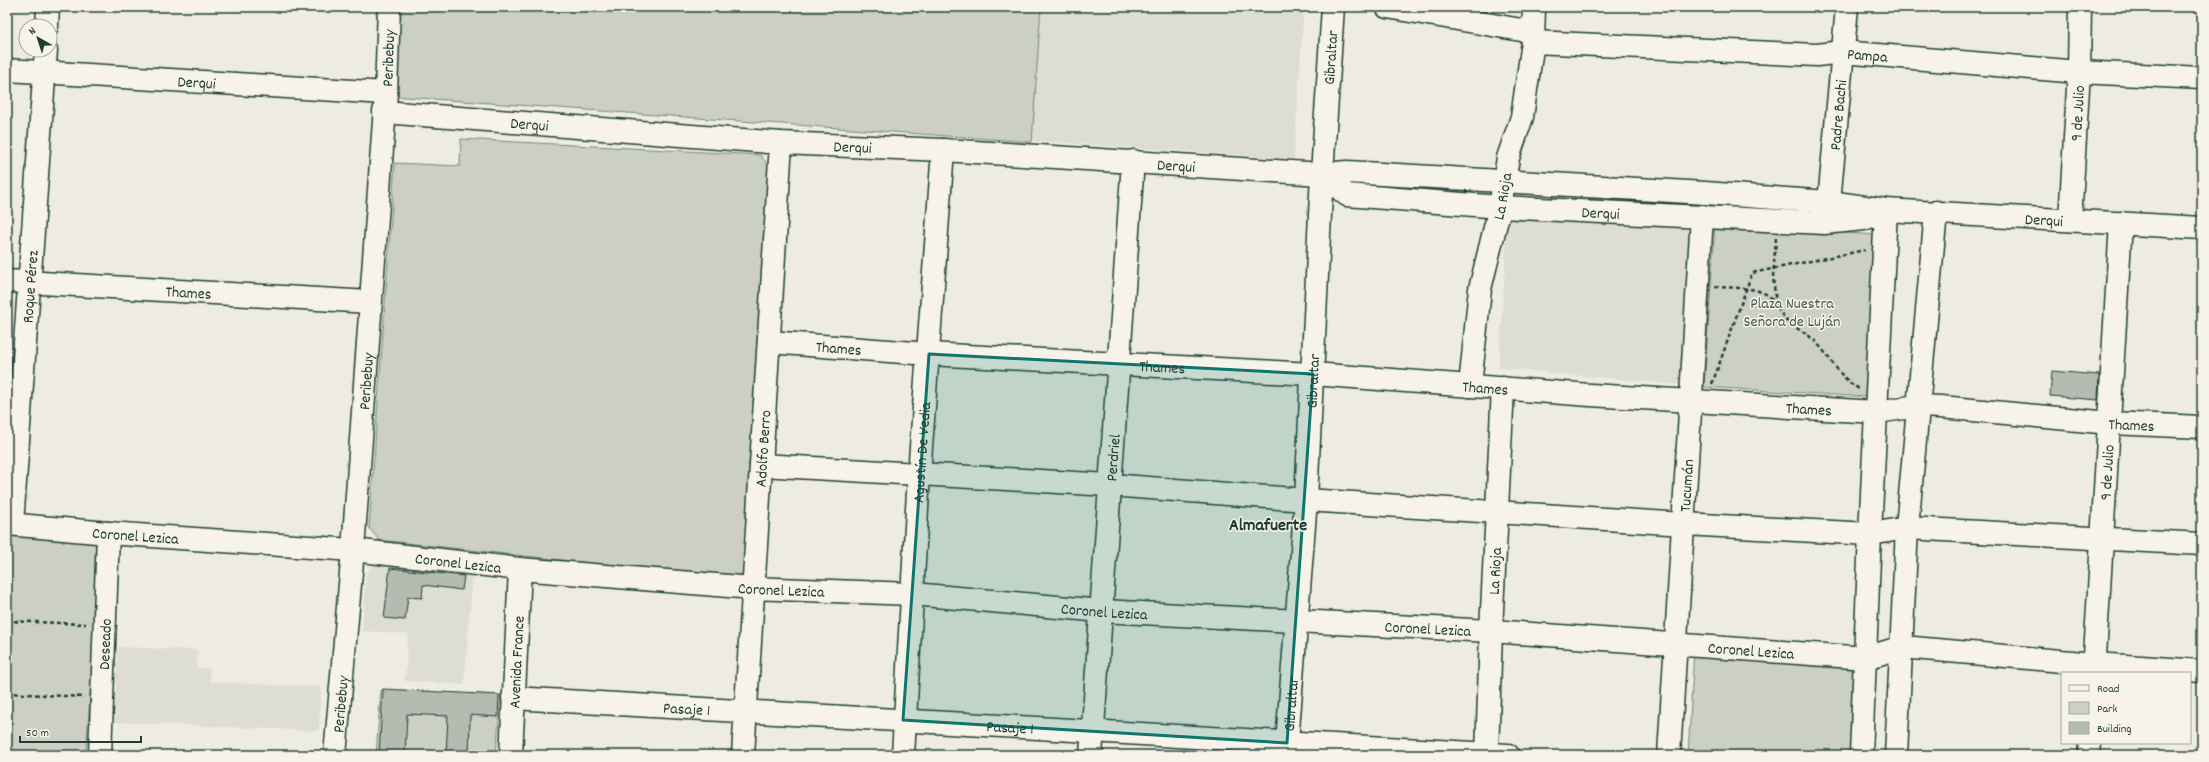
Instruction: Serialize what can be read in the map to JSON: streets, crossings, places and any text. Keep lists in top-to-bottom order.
{
  "streets": {
    "street": [
      "Pampa",
      "Peribebuy",
      "Gibraltar",
      "Derqui",
      "9 de Julio",
      "Padre Bachi",
      "La Rioja",
      "Roque Pérez",
      "Thames",
      "Adolfo Berro",
      "Agustín De Vedia",
      "Perdriel",
      "Tucumán",
      "Coronel Lezica",
      "Deseado",
      "Avenida France",
      "Pasaje 1"
    ]
  },
  "crossings": [
    ["Pampa", "9 de Julio"],
    ["Pampa", "Padre Bachi"],
    ["Pampa", "La Rioja"],
    ["Peribebuy", "Derqui"],
    ["Peribebuy", "Thames"],
    ["Peribebuy", "Coronel Lezica"],
    ["Gibraltar", "Derqui"],
    ["Gibraltar", "Thames"],
    ["Gibraltar", "Coronel Lezica"],
    ["Gibraltar", "Pasaje 1"],
    ["Derqui", "9 de Julio"],
    ["Derqui", "Padre Bachi"],
    ["Derqui", "La Rioja"],
    ["Derqui", "Roque Pérez"],
    ["Derqui", "Adolfo Berro"],
    ["Derqui", "Agustín De Vedia"],
    ["Derqui", "Perdriel"],
    ["Derqui", "Tucumán"],
    ["9 de Julio", "Thames"],
    ["9 de Julio", "Coronel Lezica"],
    ["La Rioja", "Thames"],
    ["La Rioja", "Coronel Lezica"],
    ["La Rioja", "Pasaje 1"],
    ["Roque Pérez", "Thames"],
    ["Roque Pérez", "Coronel Lezica"],
    ["Thames", "Adolfo Berro"],
    ["Thames", "Agustín De Vedia"],
    ["Thames", "Perdriel"],
    ["Thames", "Tucumán"],
    ["Adolfo Berro", "Coronel Lezica"],
    ["Adolfo Berro", "Pasaje 1"],
    ["Agustín De Vedia", "Coronel Lezica"],
    ["Agustín De Vedia", "Pasaje 1"],
    ["Perdriel", "Coronel Lezica"],
    ["Perdriel", "Pasaje 1"],
    ["Tucumán", "Coronel Lezica"],
    ["Coronel Lezica", "Deseado"],
    ["Coronel Lezica", "Avenida France"],
    ["Avenida France", "Pasaje 1"]
  ],
  "districts": ["Almafuerte"],
  "parks": ["Plaza Nuestra Señora de Luján"],
  "legend": ["Road", "Park", "Building"],
  "scale_bar": "50 m",
  "north": "top left"
}
